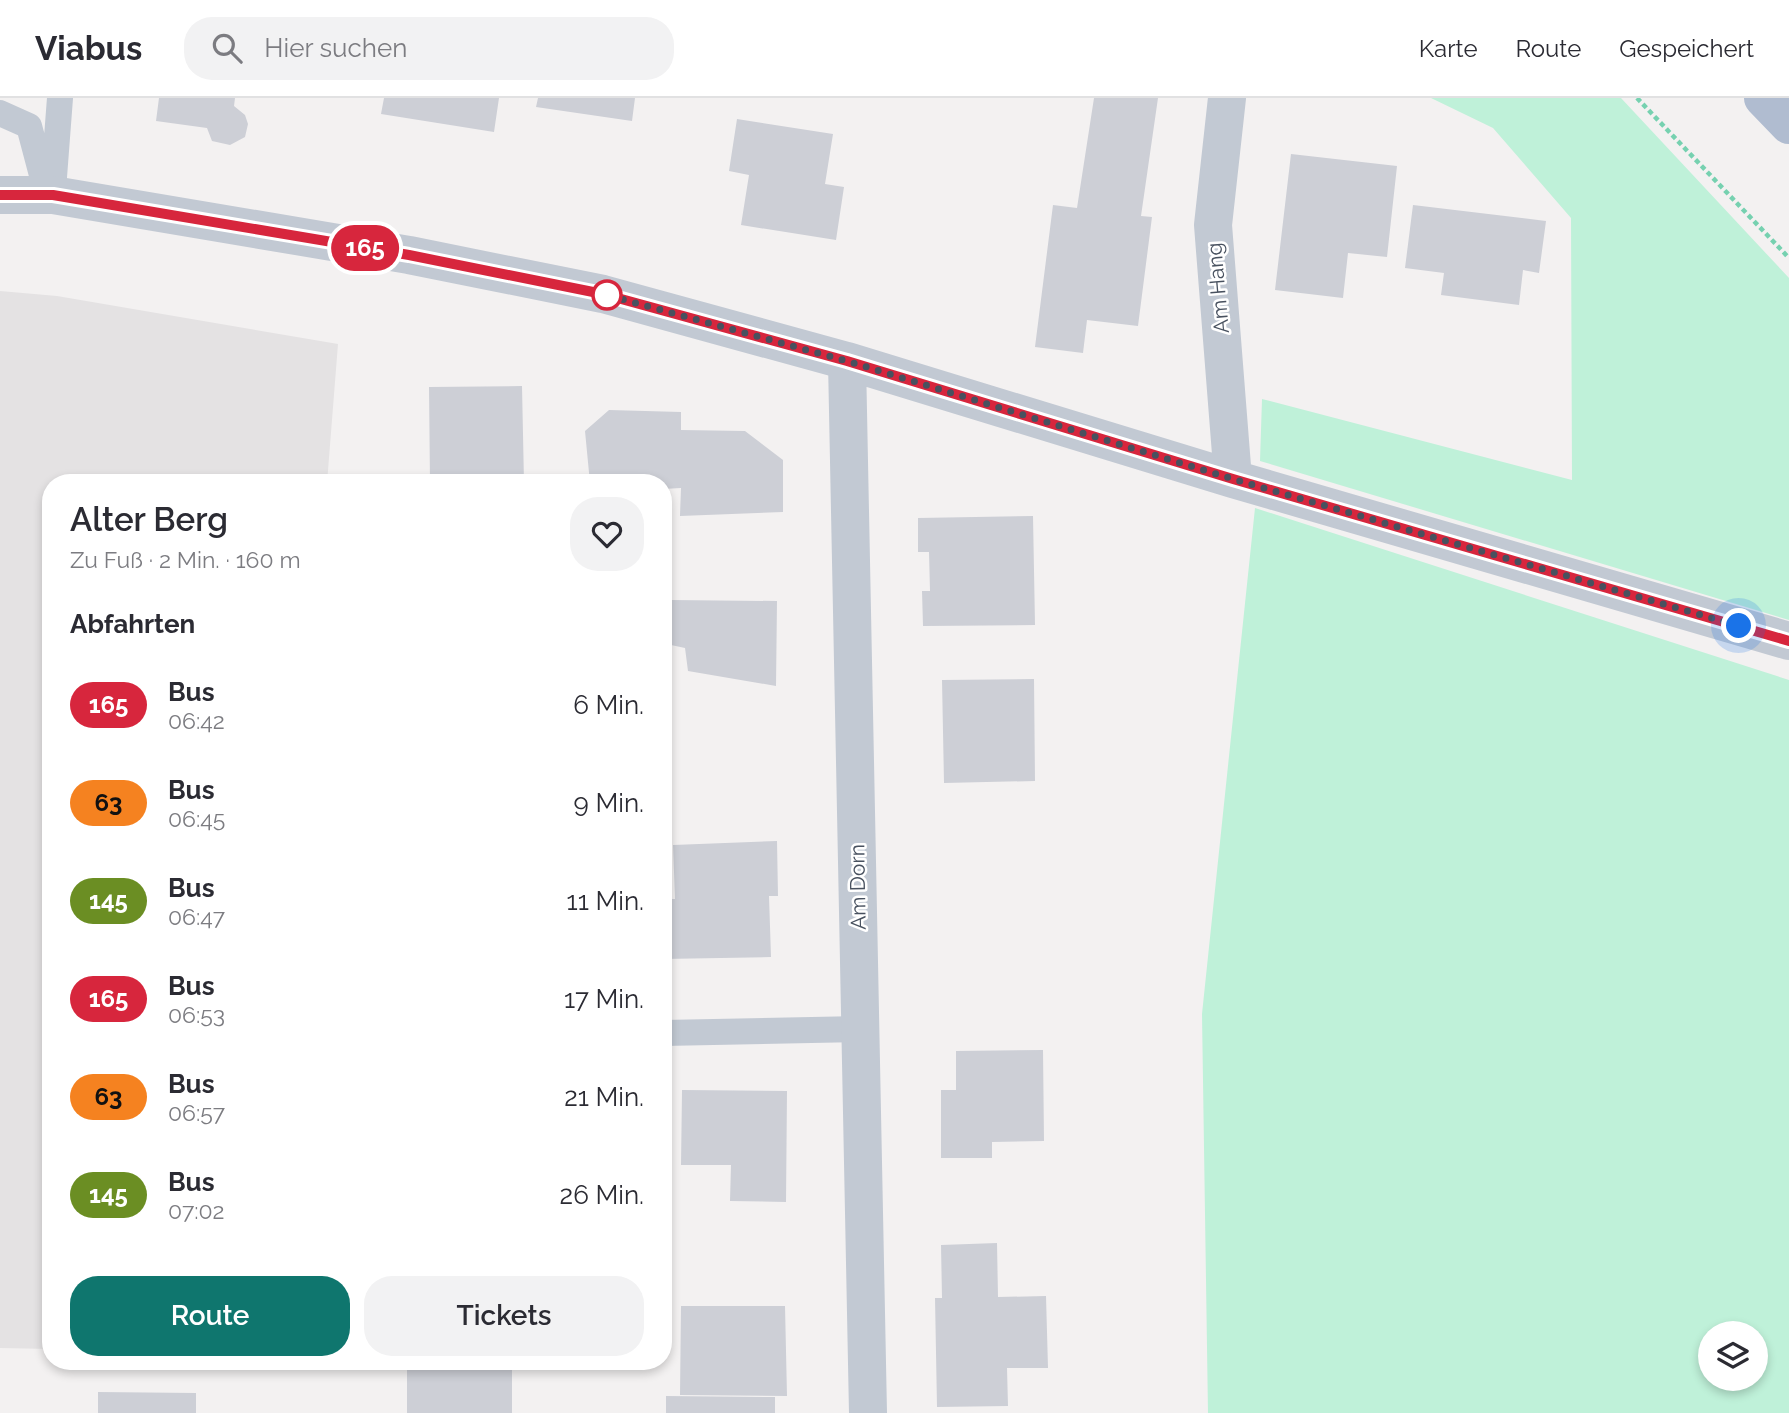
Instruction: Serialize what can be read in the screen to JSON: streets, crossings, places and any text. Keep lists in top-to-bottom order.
{
  "streets": {
    "street": ["Am Hang", "Am Dorn"]
  },
  "lines": ["bus line 165"],
  "page": {
    "header": "Viabus",
    "search": "Hier suchen",
    "nav": ["Karte", "Route", "Gespeichert"],
    "on_map": "165",
    "heading": [
      ["Alter Berg", "Zu Fuß · 2 Min. · 160 m"],
      "Abfahrten"
    ],
    "list": [
      {
        "mark": "165",
        "name": "Bus",
        "note": "06:42",
        "value": "6 Min."
      },
      {
        "mark": "63",
        "name": "Bus",
        "note": "06:45",
        "value": "9 Min."
      },
      {
        "mark": "145",
        "name": "Bus",
        "note": "06:47",
        "value": "11 Min."
      },
      {
        "mark": "165",
        "name": "Bus",
        "note": "06:53",
        "value": "17 Min."
      },
      {
        "mark": "63",
        "name": "Bus",
        "note": "06:57",
        "value": "21 Min."
      },
      {
        "mark": "145",
        "name": "Bus",
        "note": "07:02",
        "value": "26 Min."
      }
    ],
    "buttons": ["Route", "Tickets"]
  }
}
